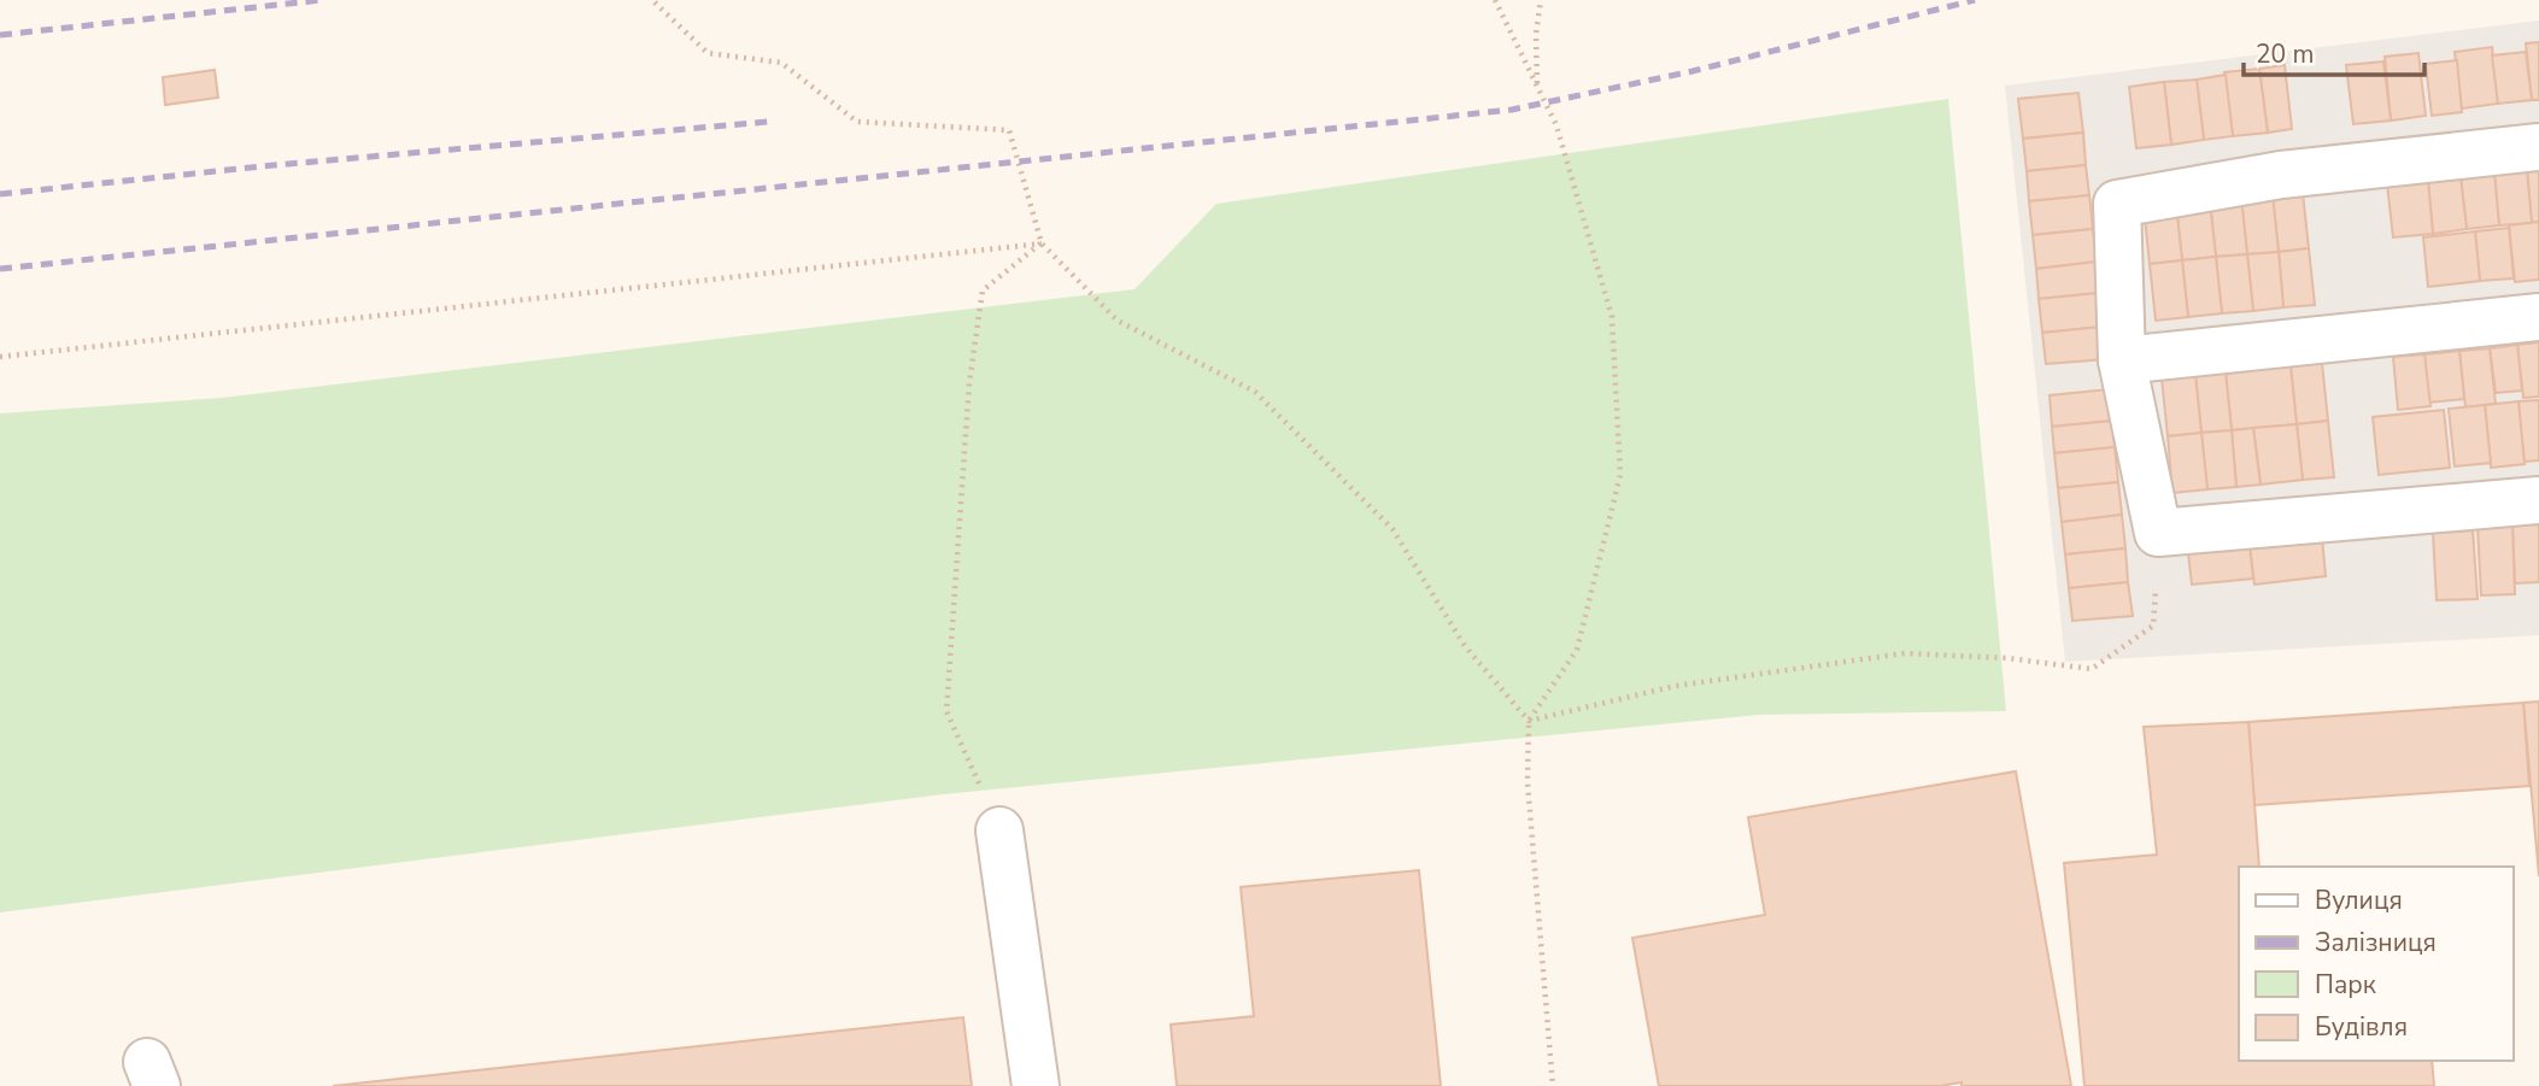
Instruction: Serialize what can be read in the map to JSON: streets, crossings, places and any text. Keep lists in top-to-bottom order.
{
  "legend": [
    "Вулиця",
    "Залізниця",
    "Парк",
    "Будівля"
  ],
  "scale_bar": "20 m"
}
